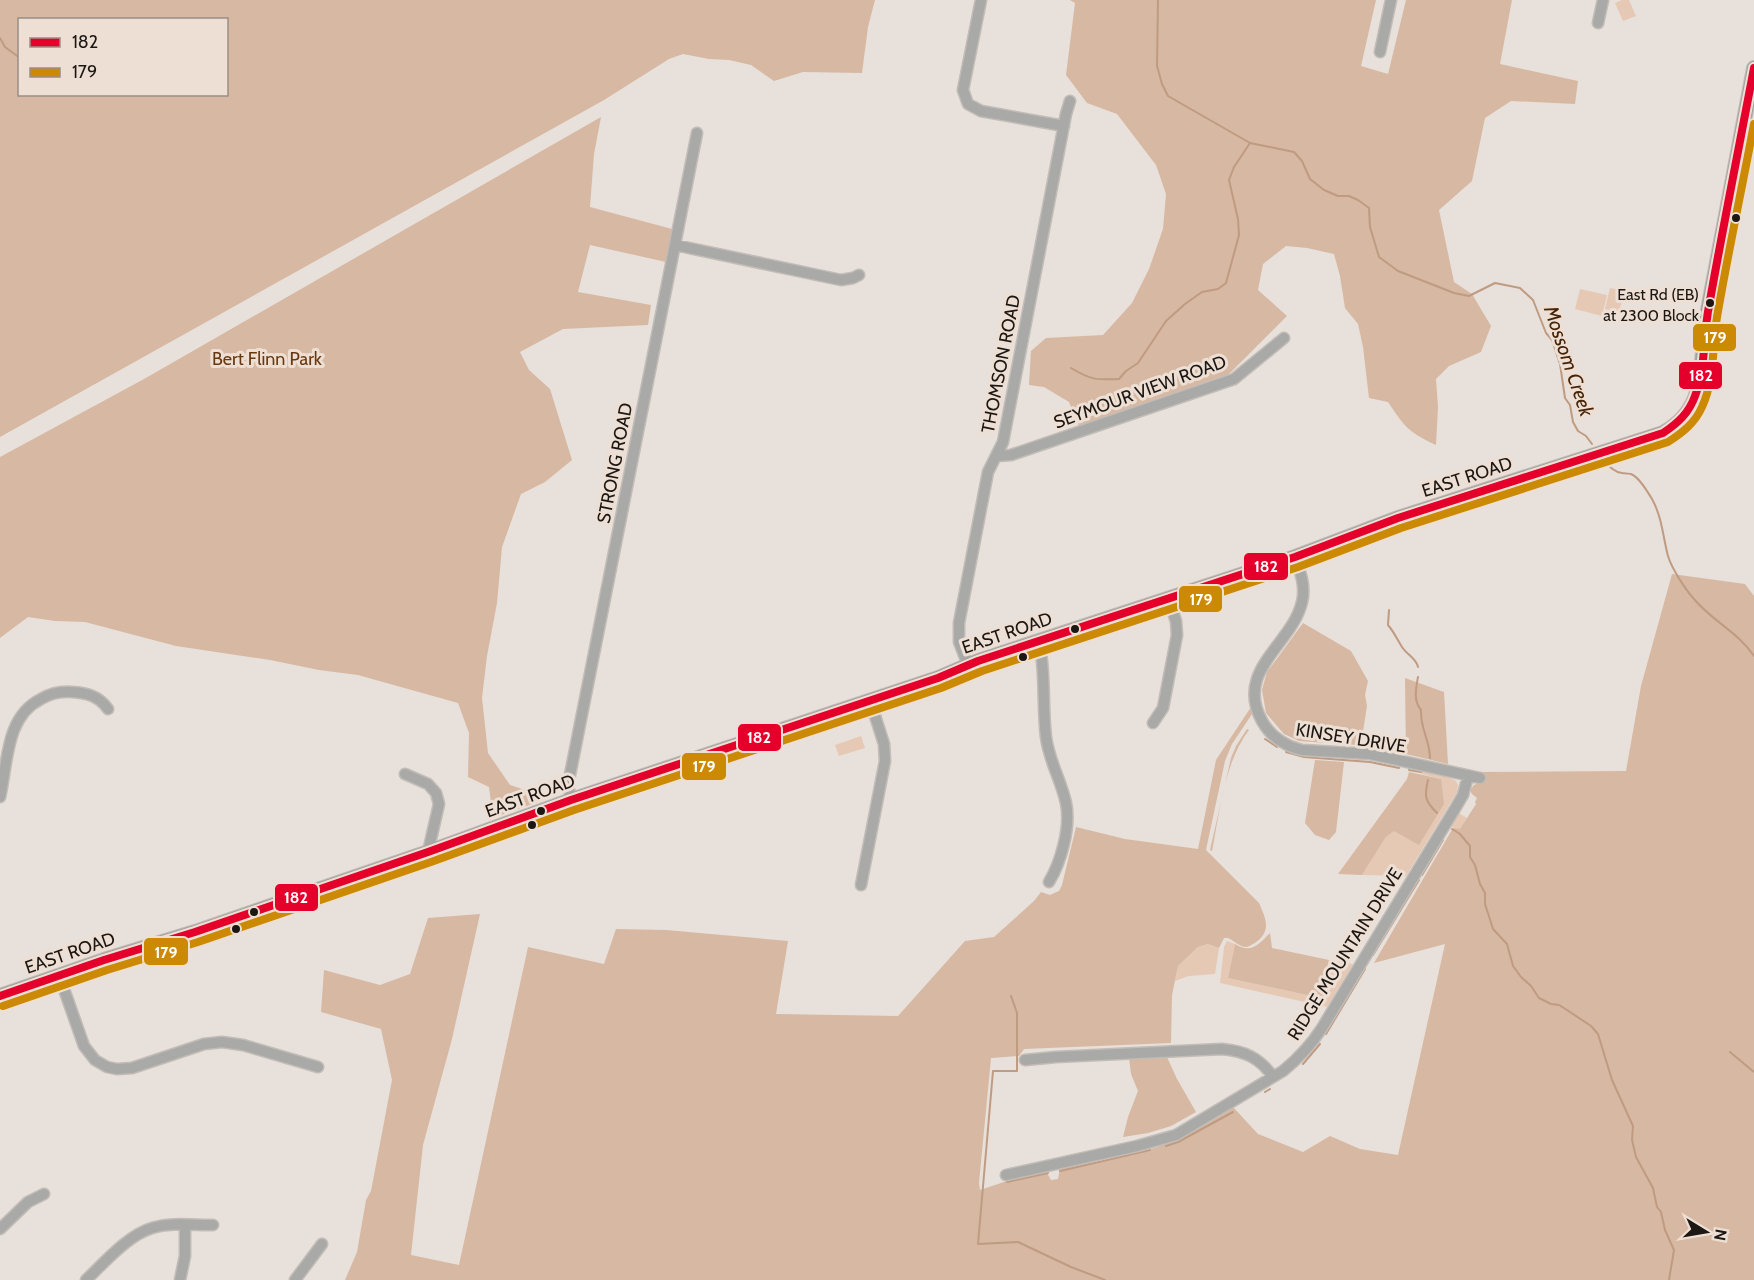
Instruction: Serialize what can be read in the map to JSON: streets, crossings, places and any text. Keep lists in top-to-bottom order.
{
  "streets": {
    "main road": ["EAST ROAD"],
    "street": [
      "THOMSON ROAD",
      "SEYMOUR VIEW ROAD",
      "STRONG ROAD",
      "KINSEY DRIVE",
      "RIDGE MOUNTAIN DRIVE"
    ]
  },
  "crossings": [
    ["THOMSON ROAD", "SEYMOUR VIEW ROAD"],
    ["THOMSON ROAD", "EAST ROAD"],
    ["STRONG ROAD", "EAST ROAD"],
    ["EAST ROAD", "KINSEY DRIVE"],
    ["KINSEY DRIVE", "RIDGE MOUNTAIN DRIVE"]
  ],
  "water": ["Mossom Creek"],
  "parks": ["Bert Flinn Park"],
  "places": ["East Rd (EB) at 2300 Block"],
  "lines": ["transit line 182", "transit line 179"],
  "legend": ["182", "179"],
  "north": "right"
}
